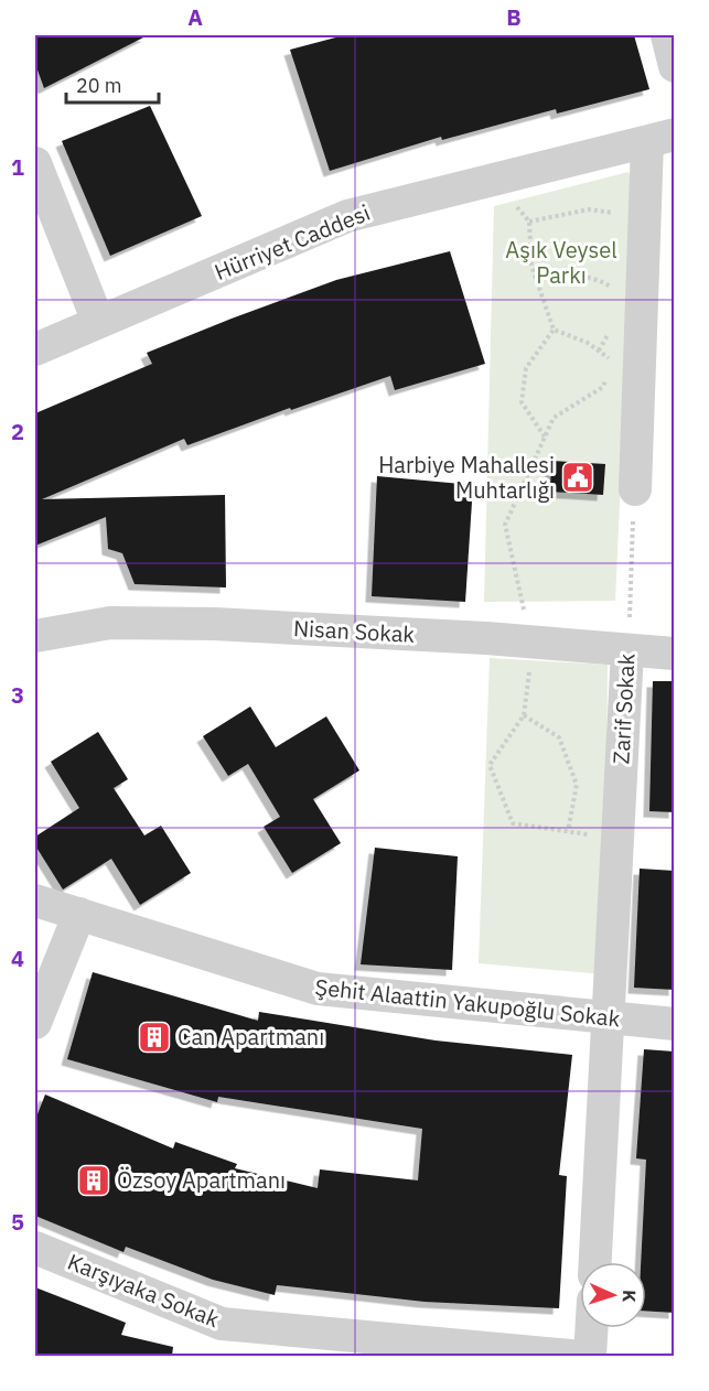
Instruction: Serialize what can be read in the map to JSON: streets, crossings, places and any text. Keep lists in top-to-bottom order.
{
  "streets": {
    "street": [
      "Hürriyet Caddesi",
      "Nisan Sokak",
      "Zarif Sokak",
      "Şehit Alaattin Yakupoğlu Sokak",
      "Karşıyaka Sokak"
    ]
  },
  "crossings": [
    ["Nisan Sokak", "Zarif Sokak"],
    ["Zarif Sokak", "Şehit Alaattin Yakupoğlu Sokak"]
  ],
  "parks": ["Aşık Veysel Parkı"],
  "places": {
    "public building": ["Harbiye Mahallesi Muhtarlığı"],
    "building": ["Can Apartmanı", "Özsoy Apartmanı"]
  },
  "scale_bar": "20 m",
  "north": "right",
  "grid": {
    "columns": ["A", "B"],
    "rows": [
      "1",
      "2",
      "3",
      "4",
      "5"
    ]
  }
}
